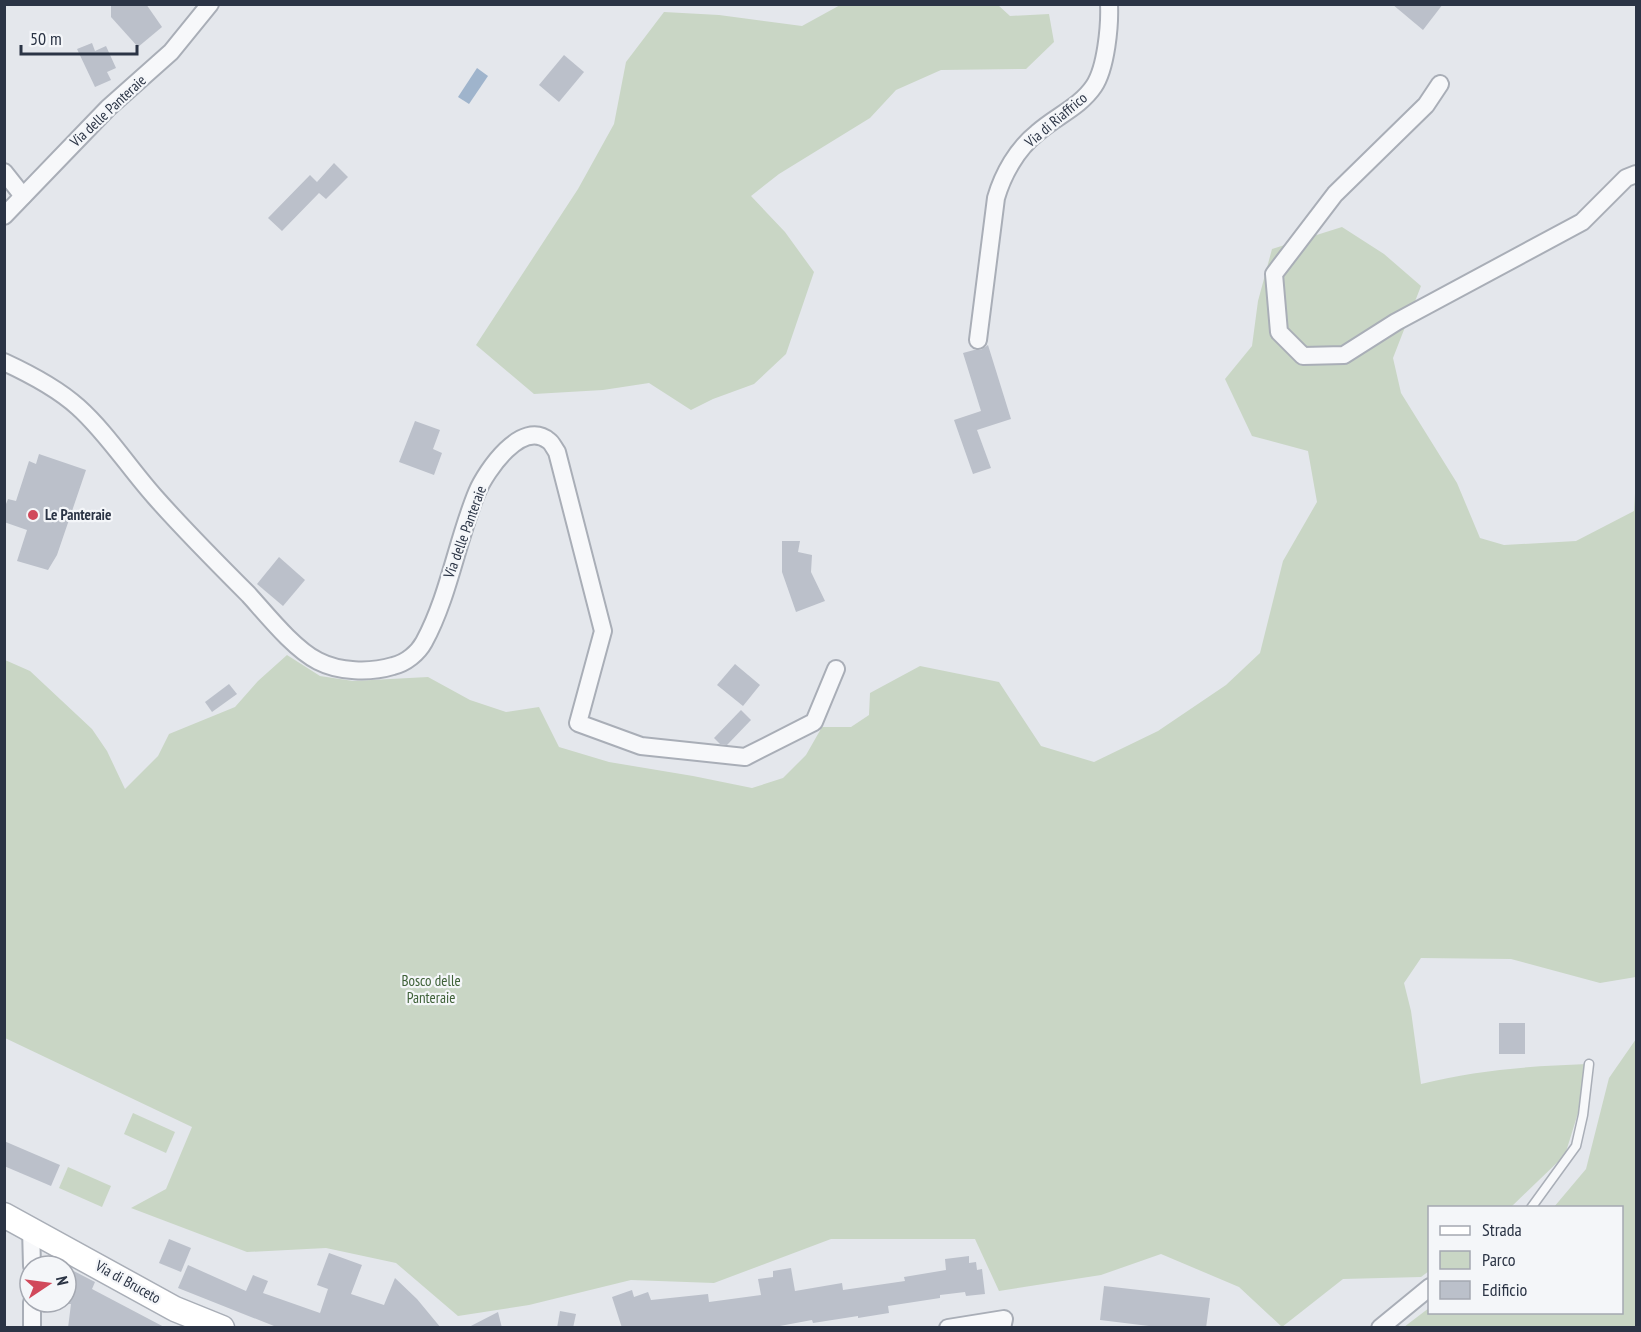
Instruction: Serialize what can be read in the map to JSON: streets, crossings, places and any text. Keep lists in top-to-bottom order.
{
  "streets": {
    "main road": ["Via di Bruceto"],
    "street": ["Via delle Panteraie", "Via di Riaffrico"]
  },
  "parks": ["Bosco delle Panteraie"],
  "places": ["Le Panteraie"],
  "legend": ["Strada", "Parco", "Edificio"],
  "scale_bar": "50 m",
  "north": "right"
}
